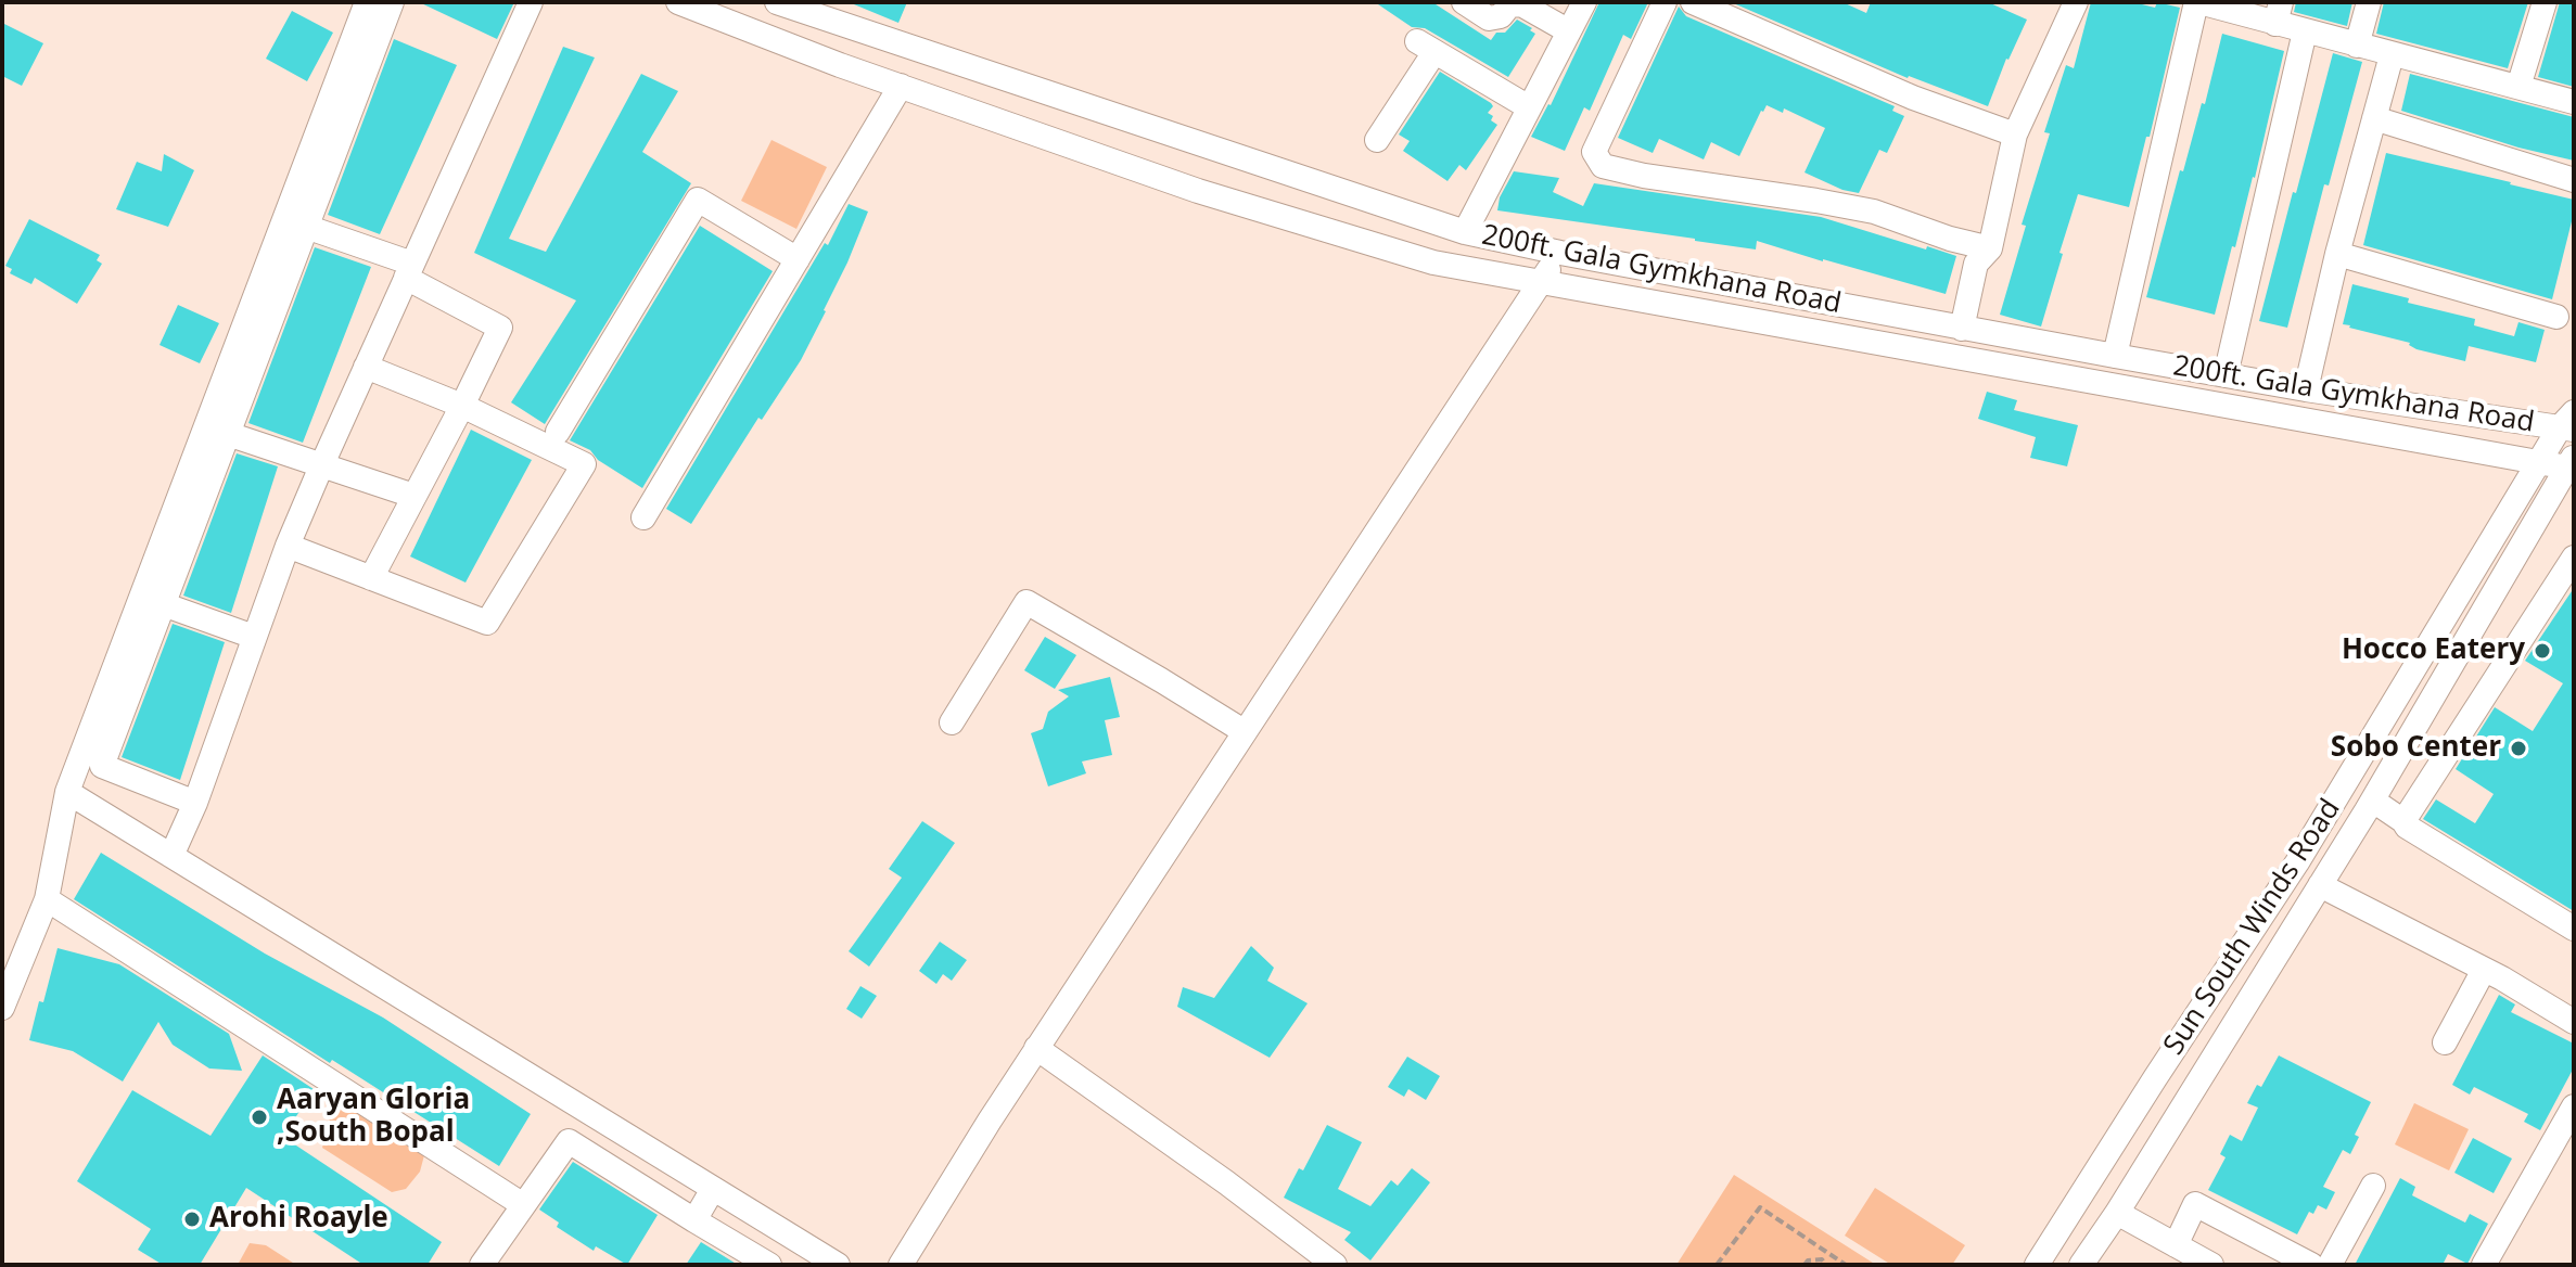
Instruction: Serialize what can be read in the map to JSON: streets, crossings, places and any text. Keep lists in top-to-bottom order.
{
  "streets": {
    "street": ["200ft. Gala Gymkhana Road", "Sun South Winds Road"]
  },
  "crossings": [
    ["200ft. Gala Gymkhana Road", "Sun South Winds Road"]
  ],
  "places": [
    "Hocco Eatery",
    "Sobo Center",
    "Aaryan Gloria ,South Bopal",
    "Arohi Roayle"
  ]
}
